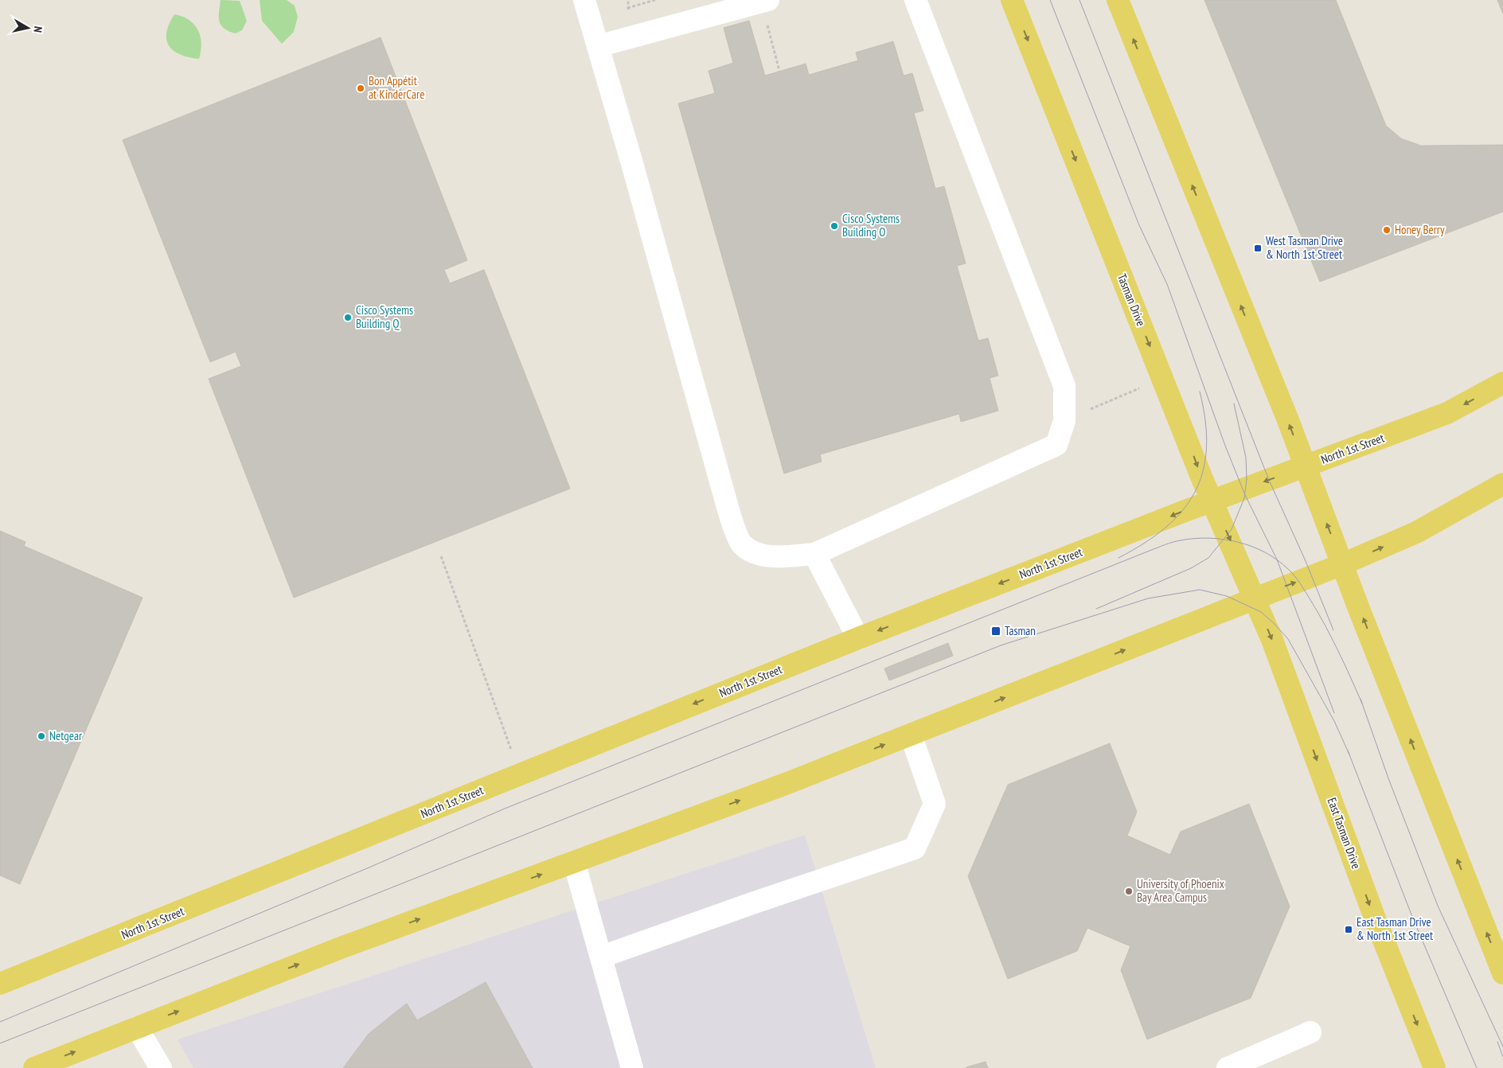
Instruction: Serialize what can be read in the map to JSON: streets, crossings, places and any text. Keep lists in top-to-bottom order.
{
  "streets": {
    "main road": ["Tasman Drive", "North 1st Street", "East Tasman Drive"]
  },
  "crossings": [
    ["Tasman Drive", "North 1st Street"],
    ["Tasman Drive", "East Tasman Drive"]
  ],
  "places": {
    "other": [
      "Bon Appétit at KinderCare",
      "Cisco Systems Building O",
      "Honey Berry",
      "Cisco Systems Building Q",
      "Netgear",
      "University of Phoenix Bay Area Campus"
    ],
    "transit": ["West Tasman Drive & North 1st Street", "Tasman", "East Tasman Drive & North 1st Street"]
  },
  "north": "right"
}
